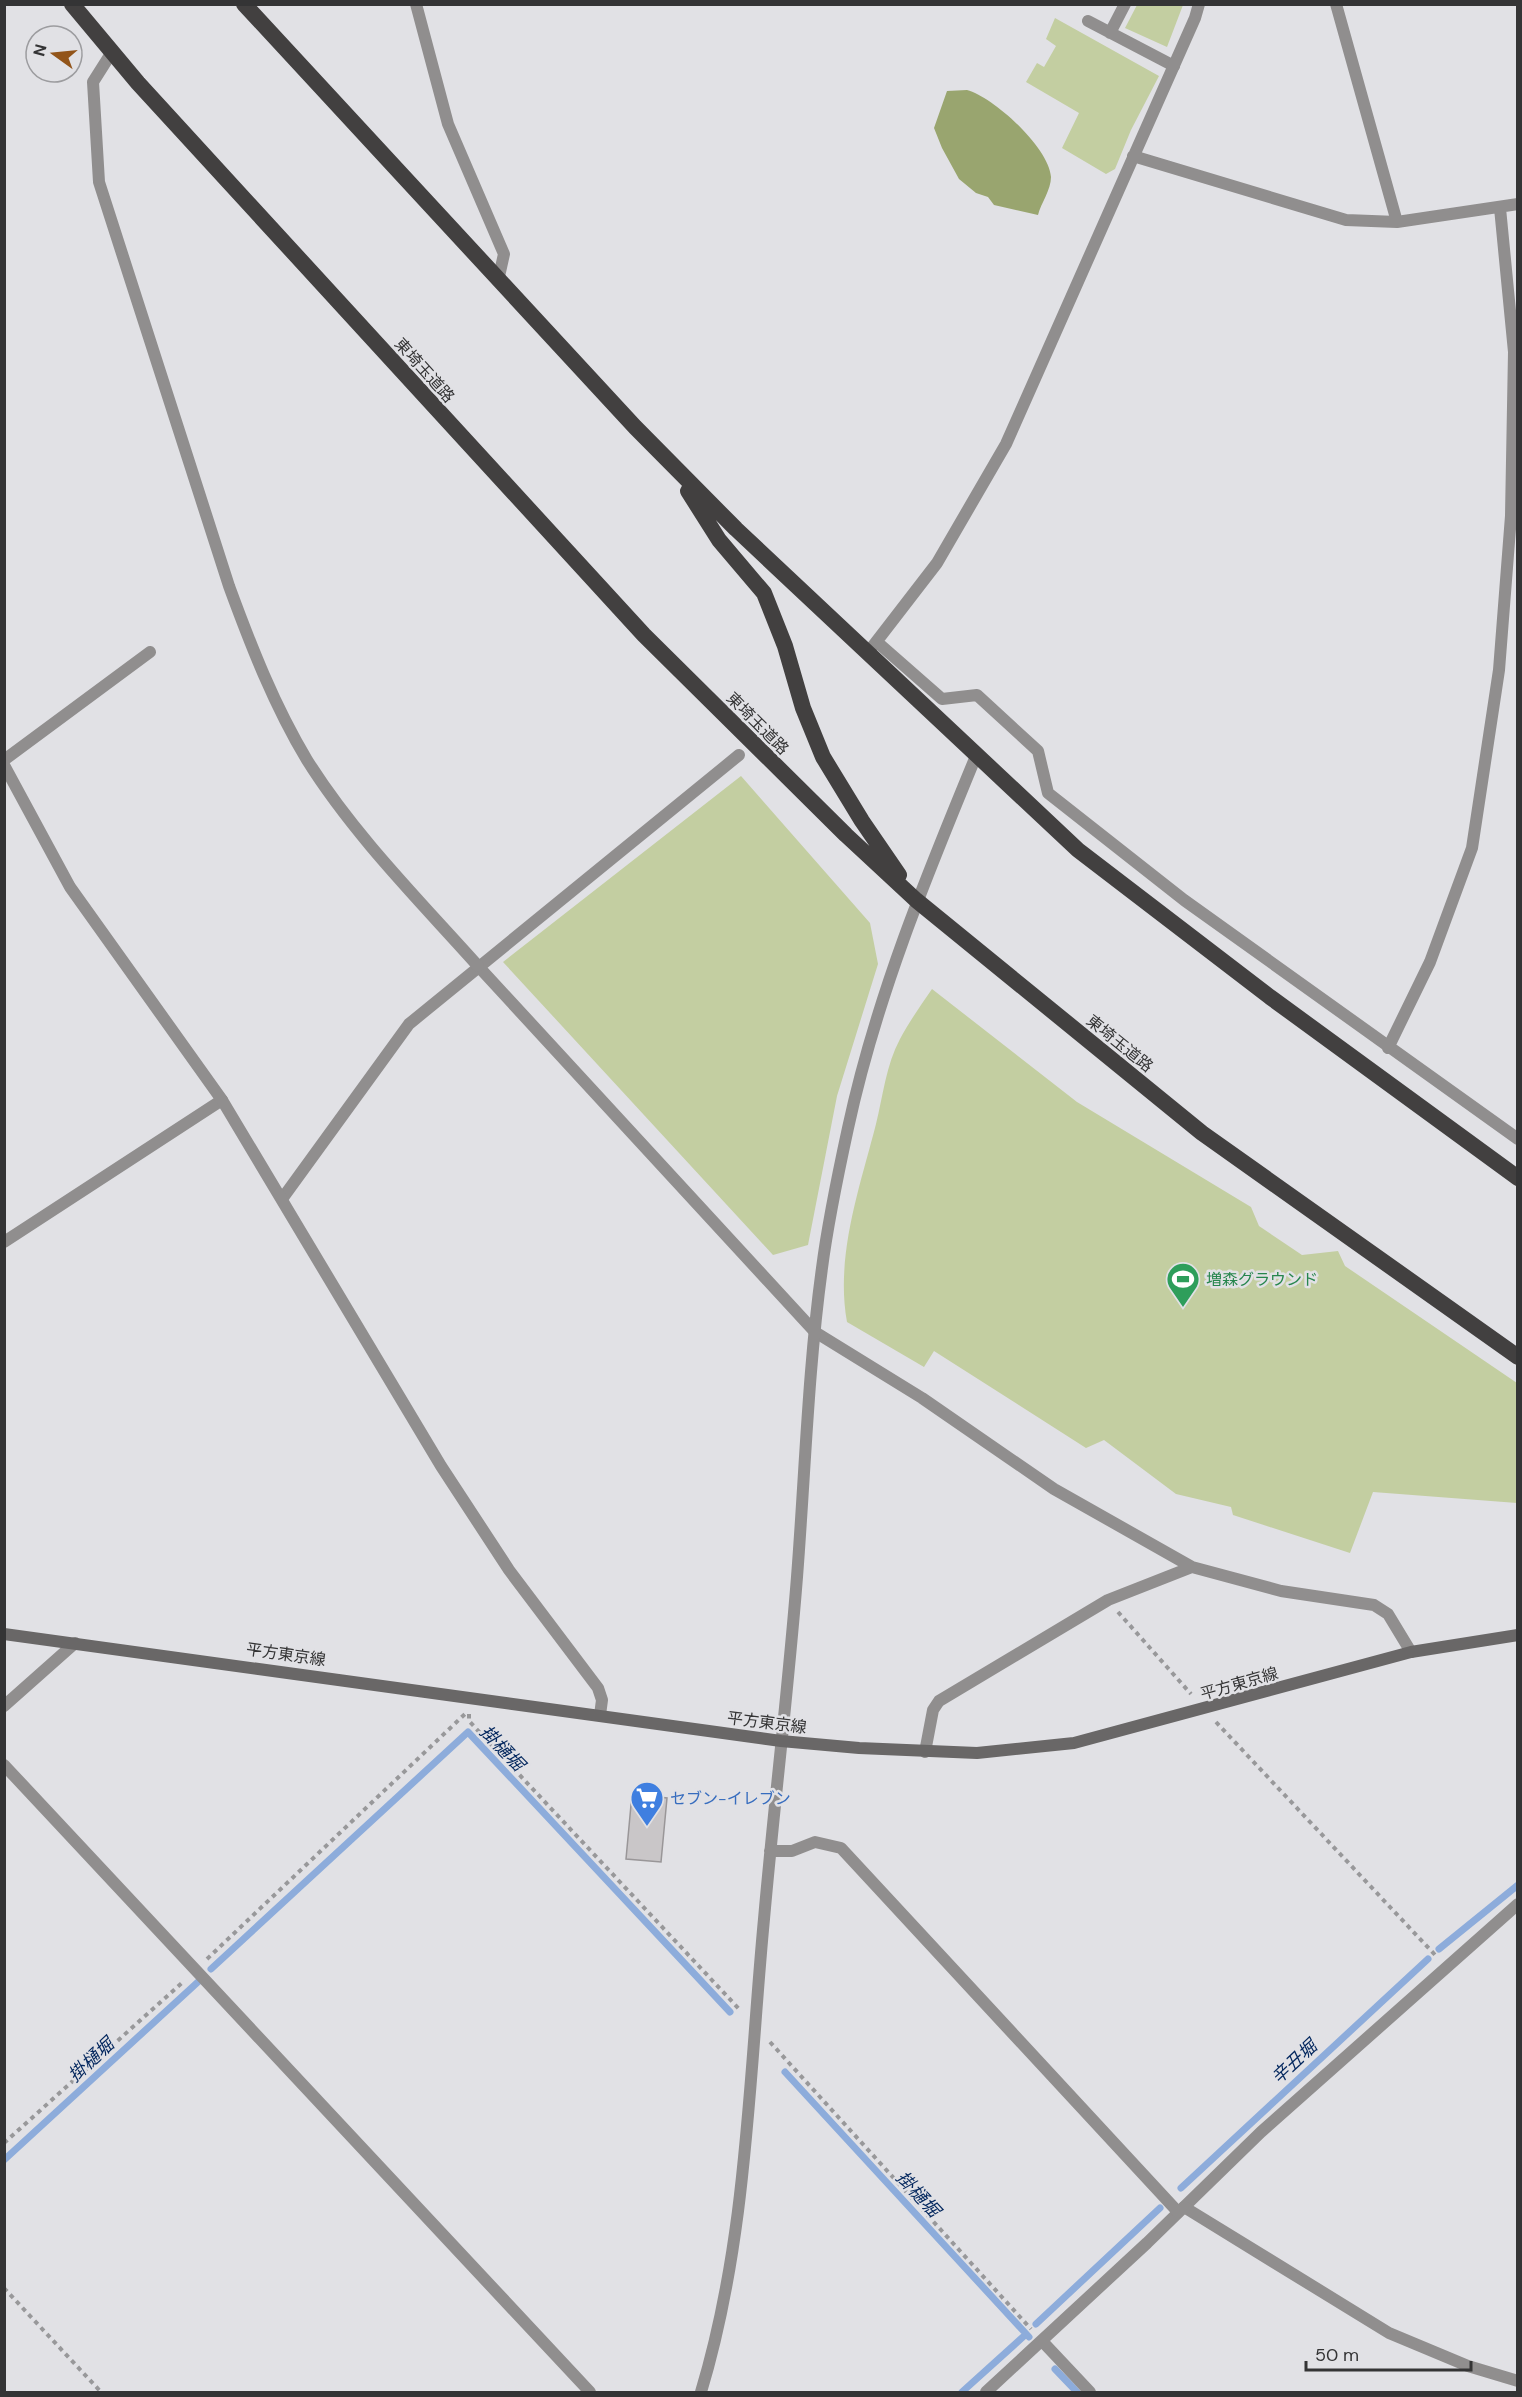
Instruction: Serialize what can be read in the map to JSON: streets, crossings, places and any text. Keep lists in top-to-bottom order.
{
  "streets": {
    "highway": ["東埼玉道路"],
    "main road": ["平方東京線"]
  },
  "water": ["掛樋堀", "辛丑堀"],
  "places": {
    "sports": ["増森グラウンド"],
    "supermarket": ["セブン-イレブン"]
  },
  "scale_bar": "50 m",
  "north": "left"
}
